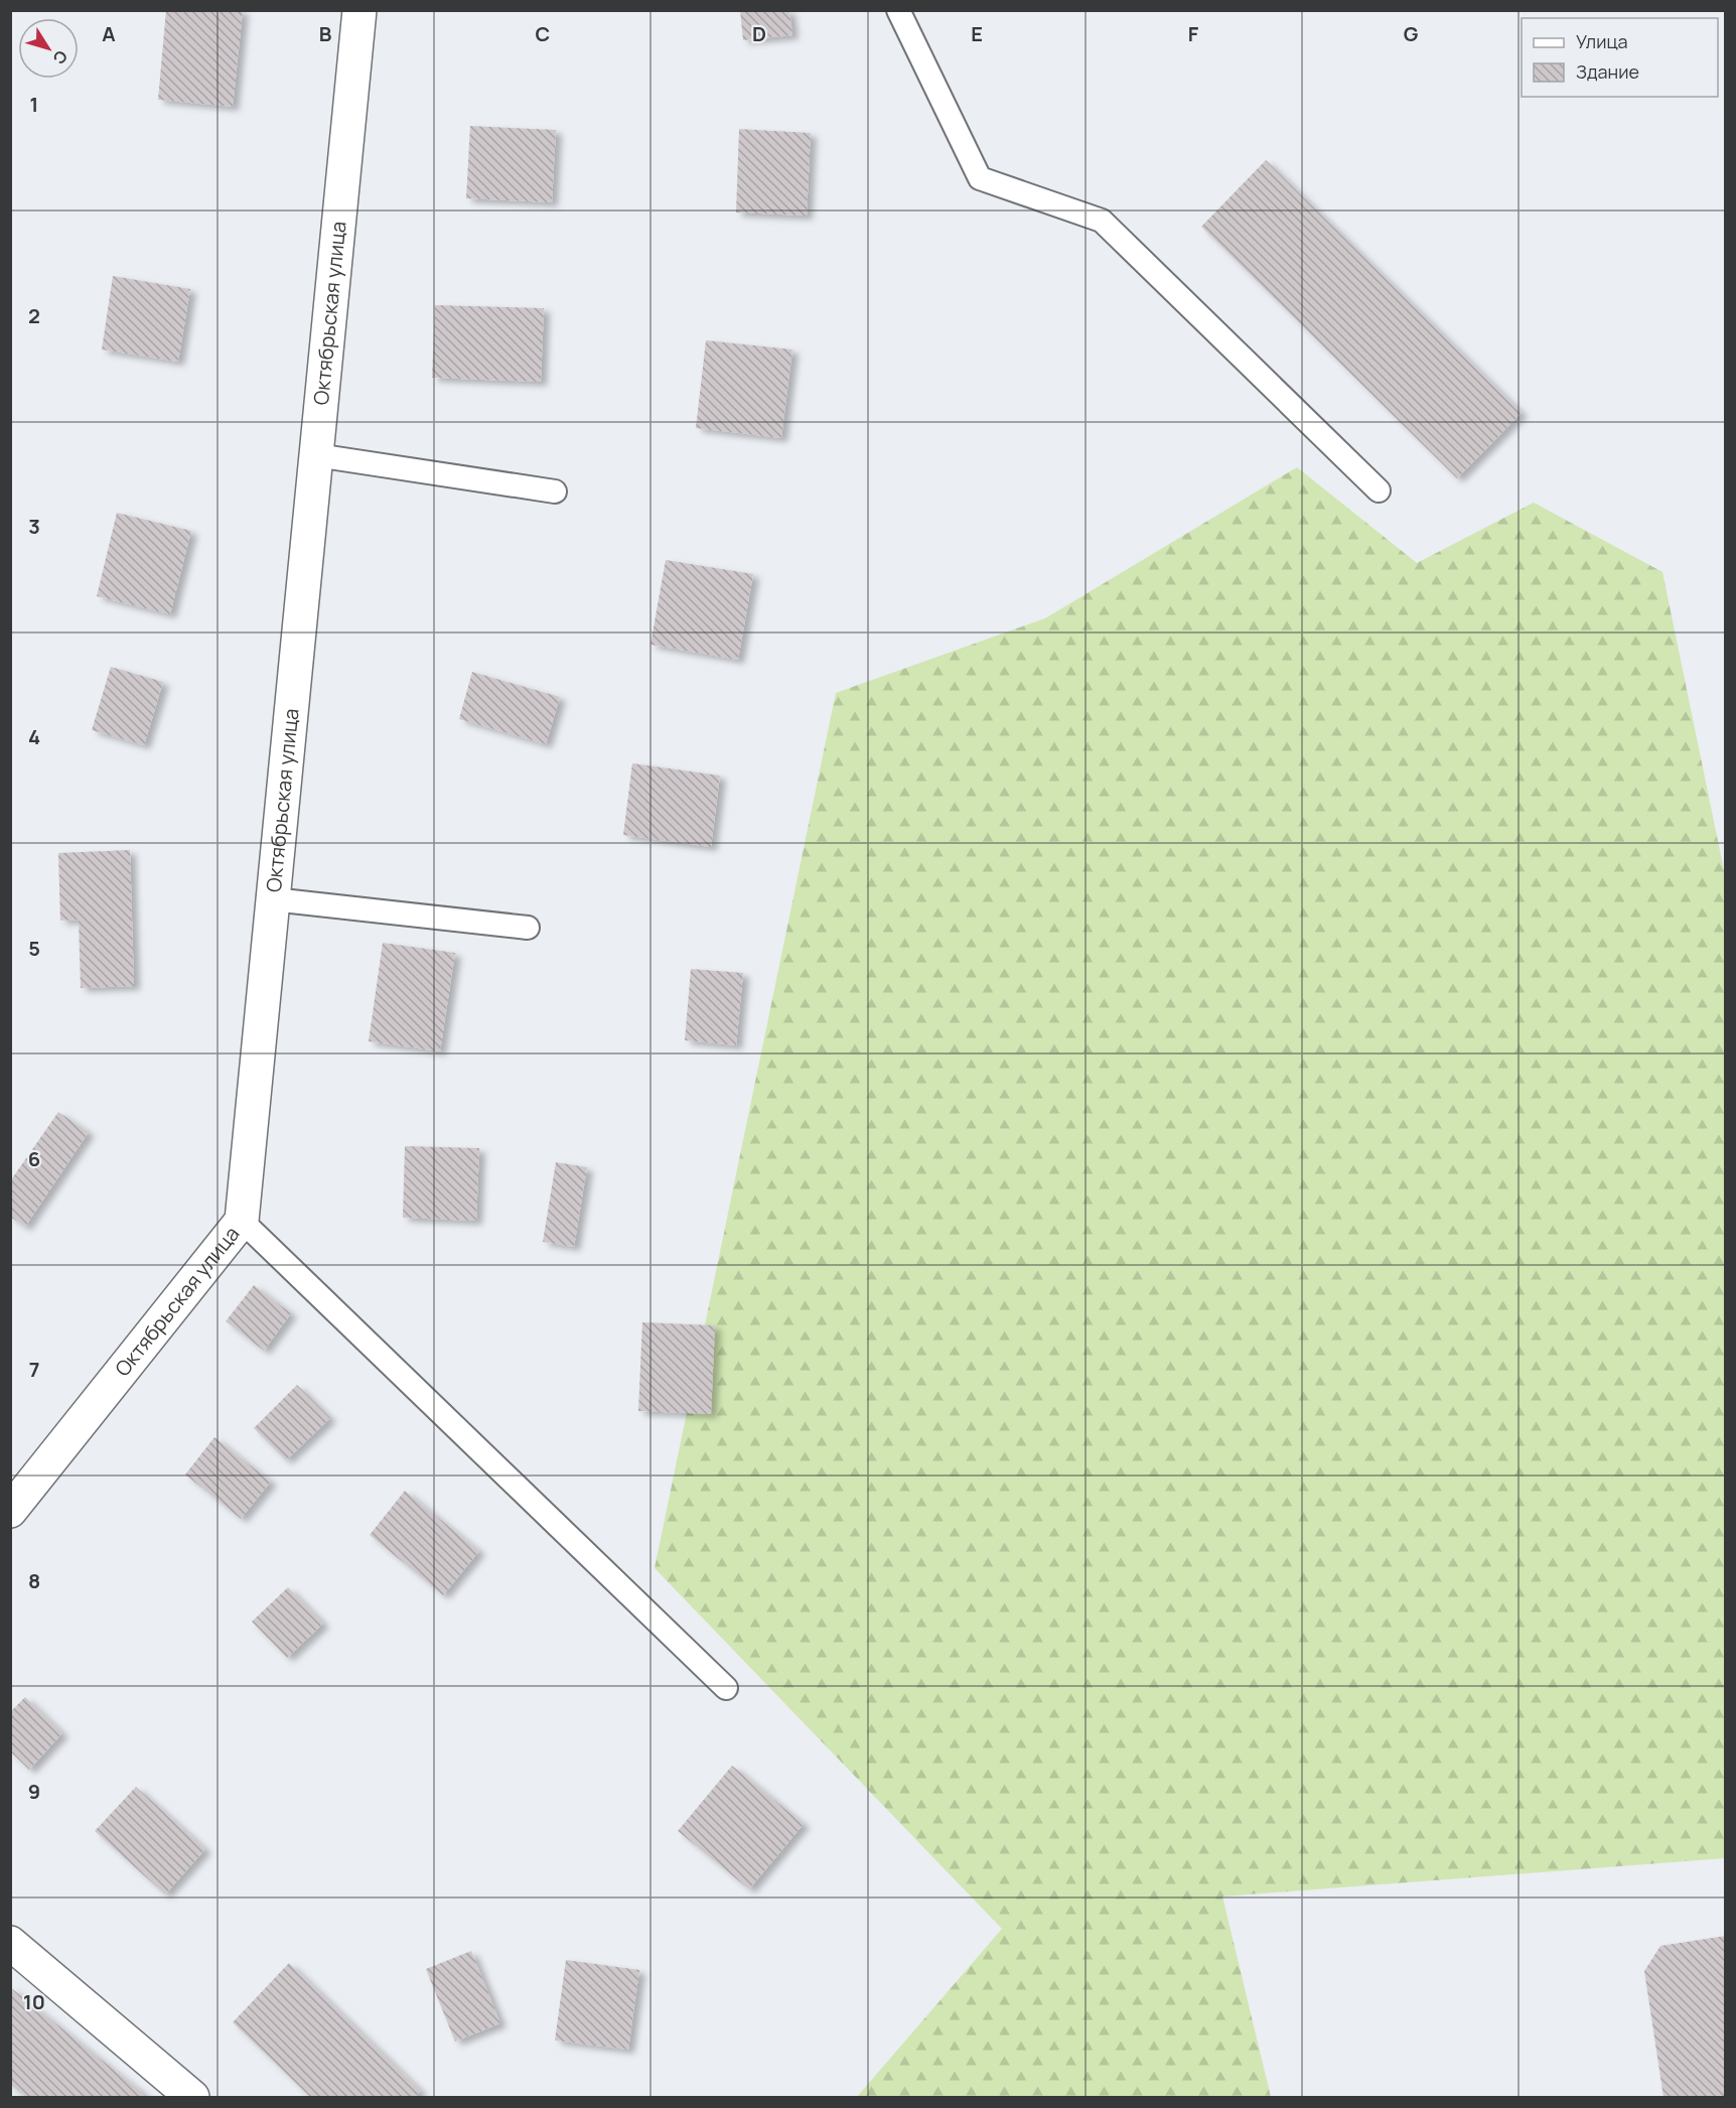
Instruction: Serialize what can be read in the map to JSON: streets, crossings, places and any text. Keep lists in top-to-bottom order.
{
  "streets": {
    "street": ["Октябрьская улица"]
  },
  "legend": ["Улица", "Здание"],
  "north": "bottom right",
  "grid": {
    "columns": [
      "A",
      "B",
      "C",
      "D",
      "E",
      "F",
      "G"
    ],
    "rows": [
      "1",
      "2",
      "3",
      "4",
      "5",
      "6",
      "7",
      "8",
      "9",
      "10"
    ]
  }
}
